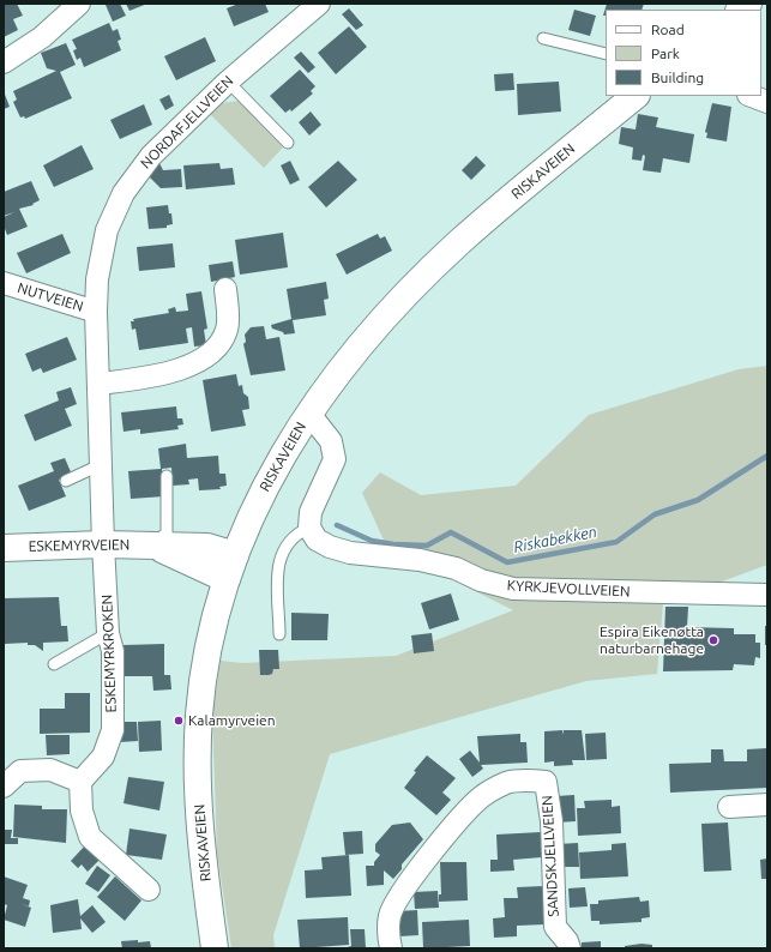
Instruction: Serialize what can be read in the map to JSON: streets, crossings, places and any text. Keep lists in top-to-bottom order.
{
  "streets": {
    "main road": ["RISKAVEIEN", "ESKEMYRVEIEN"],
    "street": [
      "NORDAFJELLVEIEN",
      "NUTVEIEN",
      "KYRKJEVOLLVEIEN",
      "ESKEMYRKROKEN",
      "SANDSKJELLVEIEN"
    ]
  },
  "crossings": [
    ["NORDAFJELLVEIEN", "NUTVEIEN"],
    ["NORDAFJELLVEIEN", "ESKEMYRVEIEN"],
    ["NORDAFJELLVEIEN", "ESKEMYRKROKEN"],
    ["RISKAVEIEN", "ESKEMYRVEIEN"],
    ["ESKEMYRVEIEN", "ESKEMYRKROKEN"]
  ],
  "water": ["Riskabekken"],
  "places": ["Espira Eikenøtta naturbarnehage", "Kalamyrveien"],
  "legend": ["Road", "Park", "Building"]
}
